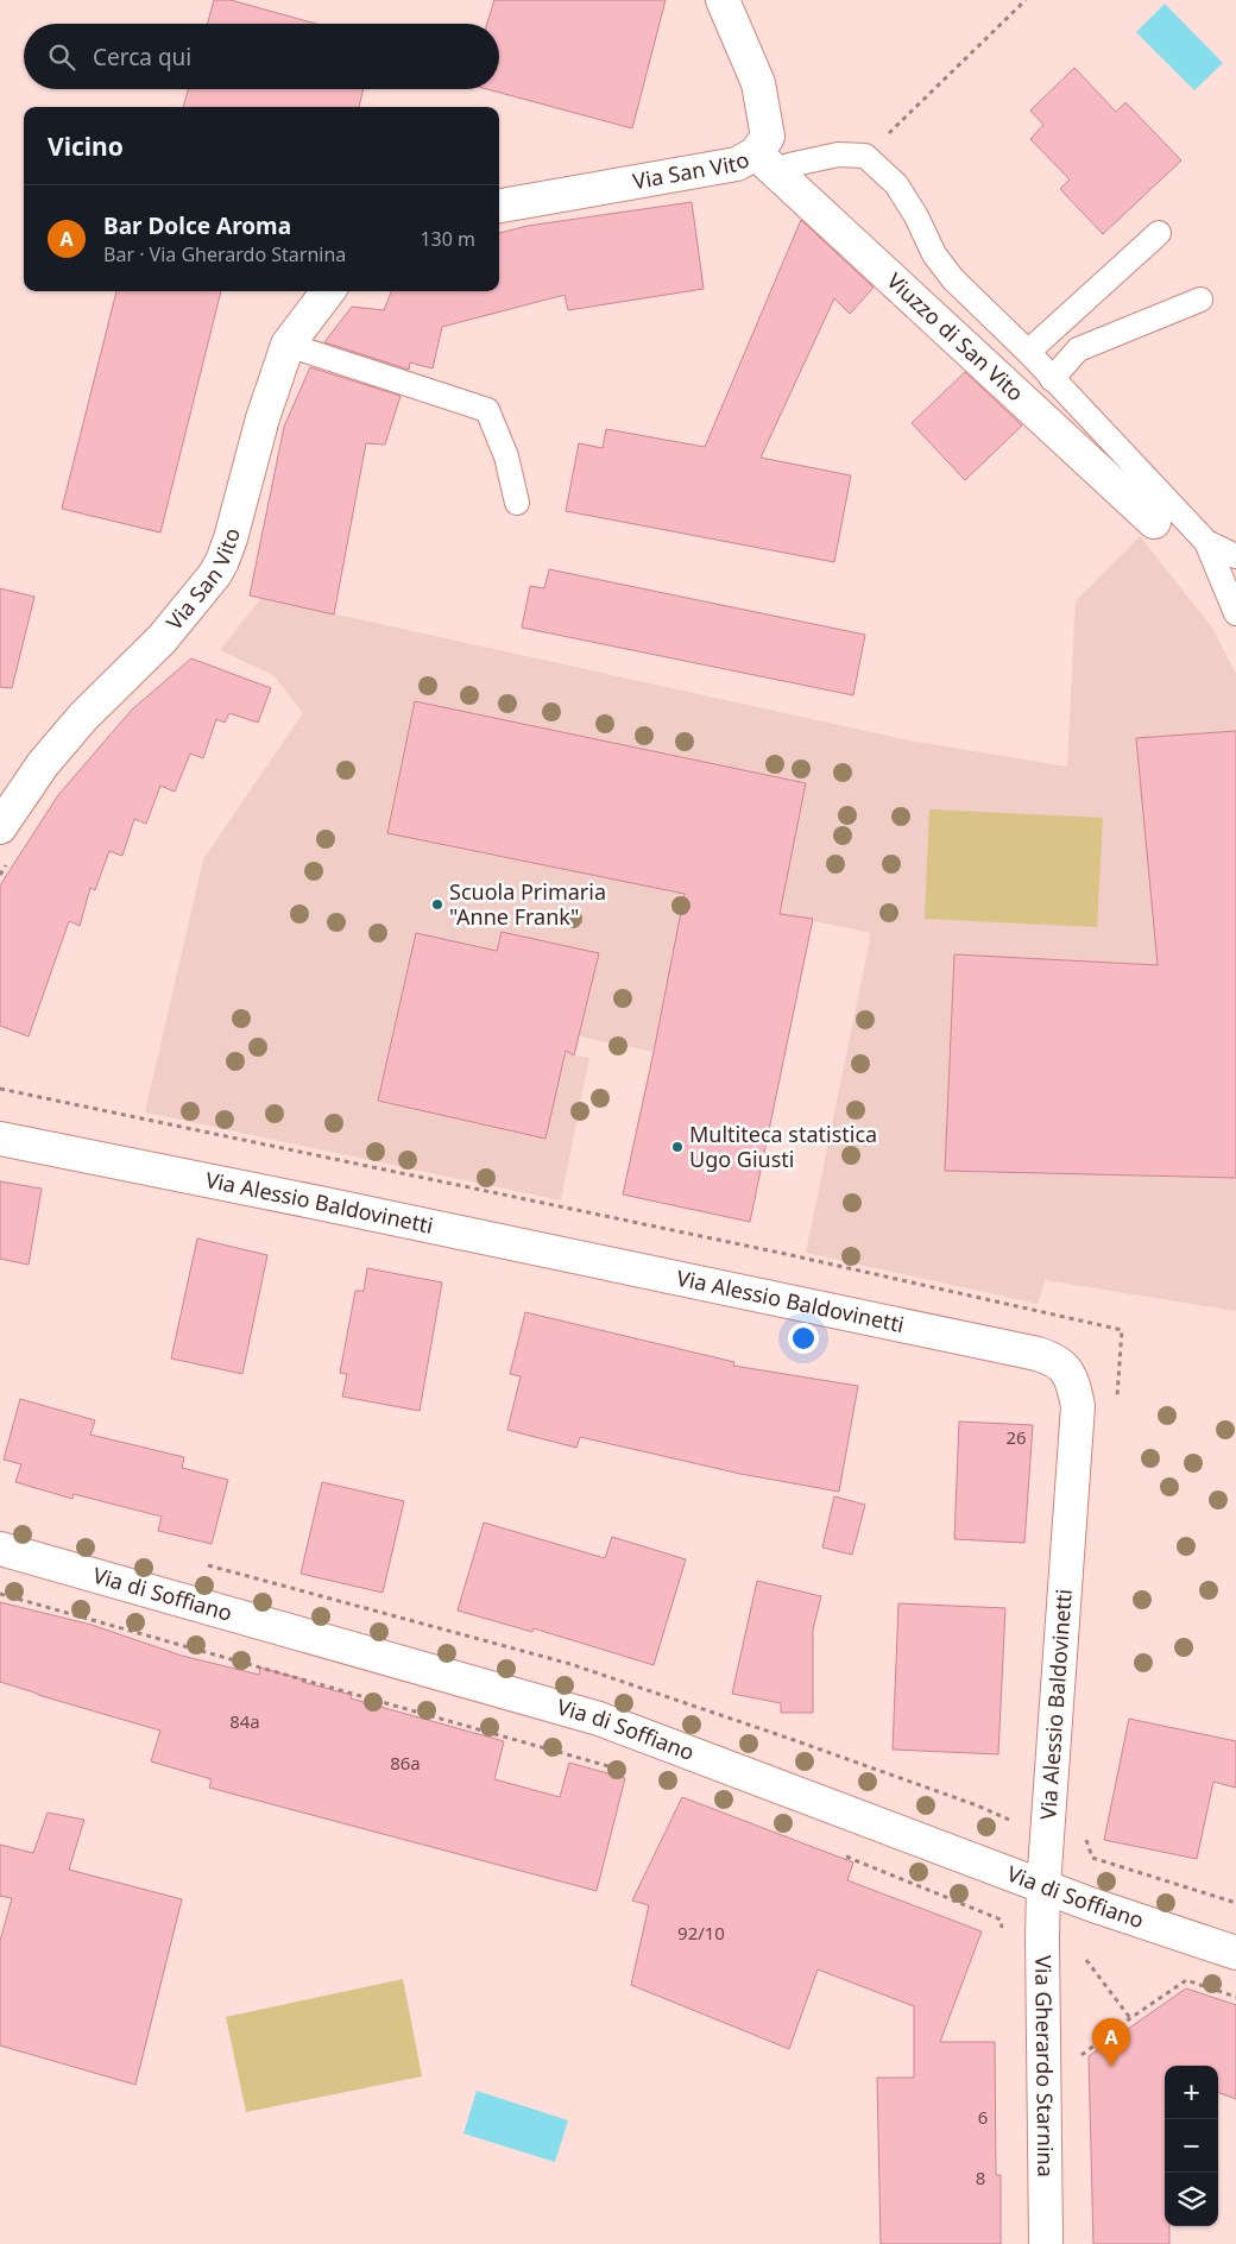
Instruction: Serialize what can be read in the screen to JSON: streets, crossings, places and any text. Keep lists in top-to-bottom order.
{
  "streets": {
    "street": [
      "Via San Vito",
      "Viuzzo di San Vito",
      "Via Alessio Baldovinetti",
      "Via di Soffiano",
      "Via Gherardo Starnina"
    ]
  },
  "crossings": [
    ["Via San Vito", "Viuzzo di San Vito"],
    ["Via Alessio Baldovinetti", "Via di Soffiano"],
    ["Via Alessio Baldovinetti", "Via Gherardo Starnina"],
    ["Via di Soffiano", "Via Gherardo Starnina"]
  ],
  "places": ["Scuola Primaria \"Anne Frank\"", "Multiteca statistica Ugo Giusti"],
  "house_numbers": [
    "26",
    "84a",
    "86a",
    "92/10",
    "6",
    "8"
  ],
  "page": {
    "search": "Cerca qui",
    "heading": "Vicino",
    "list": [
      {
        "mark": "A",
        "name": "Bar Dolce Aroma",
        "note": "Bar · Via Gherardo Starnina",
        "value": "130 m"
      }
    ],
    "pins": "A",
    "map_buttons": ["+", "−"]
  }
}
